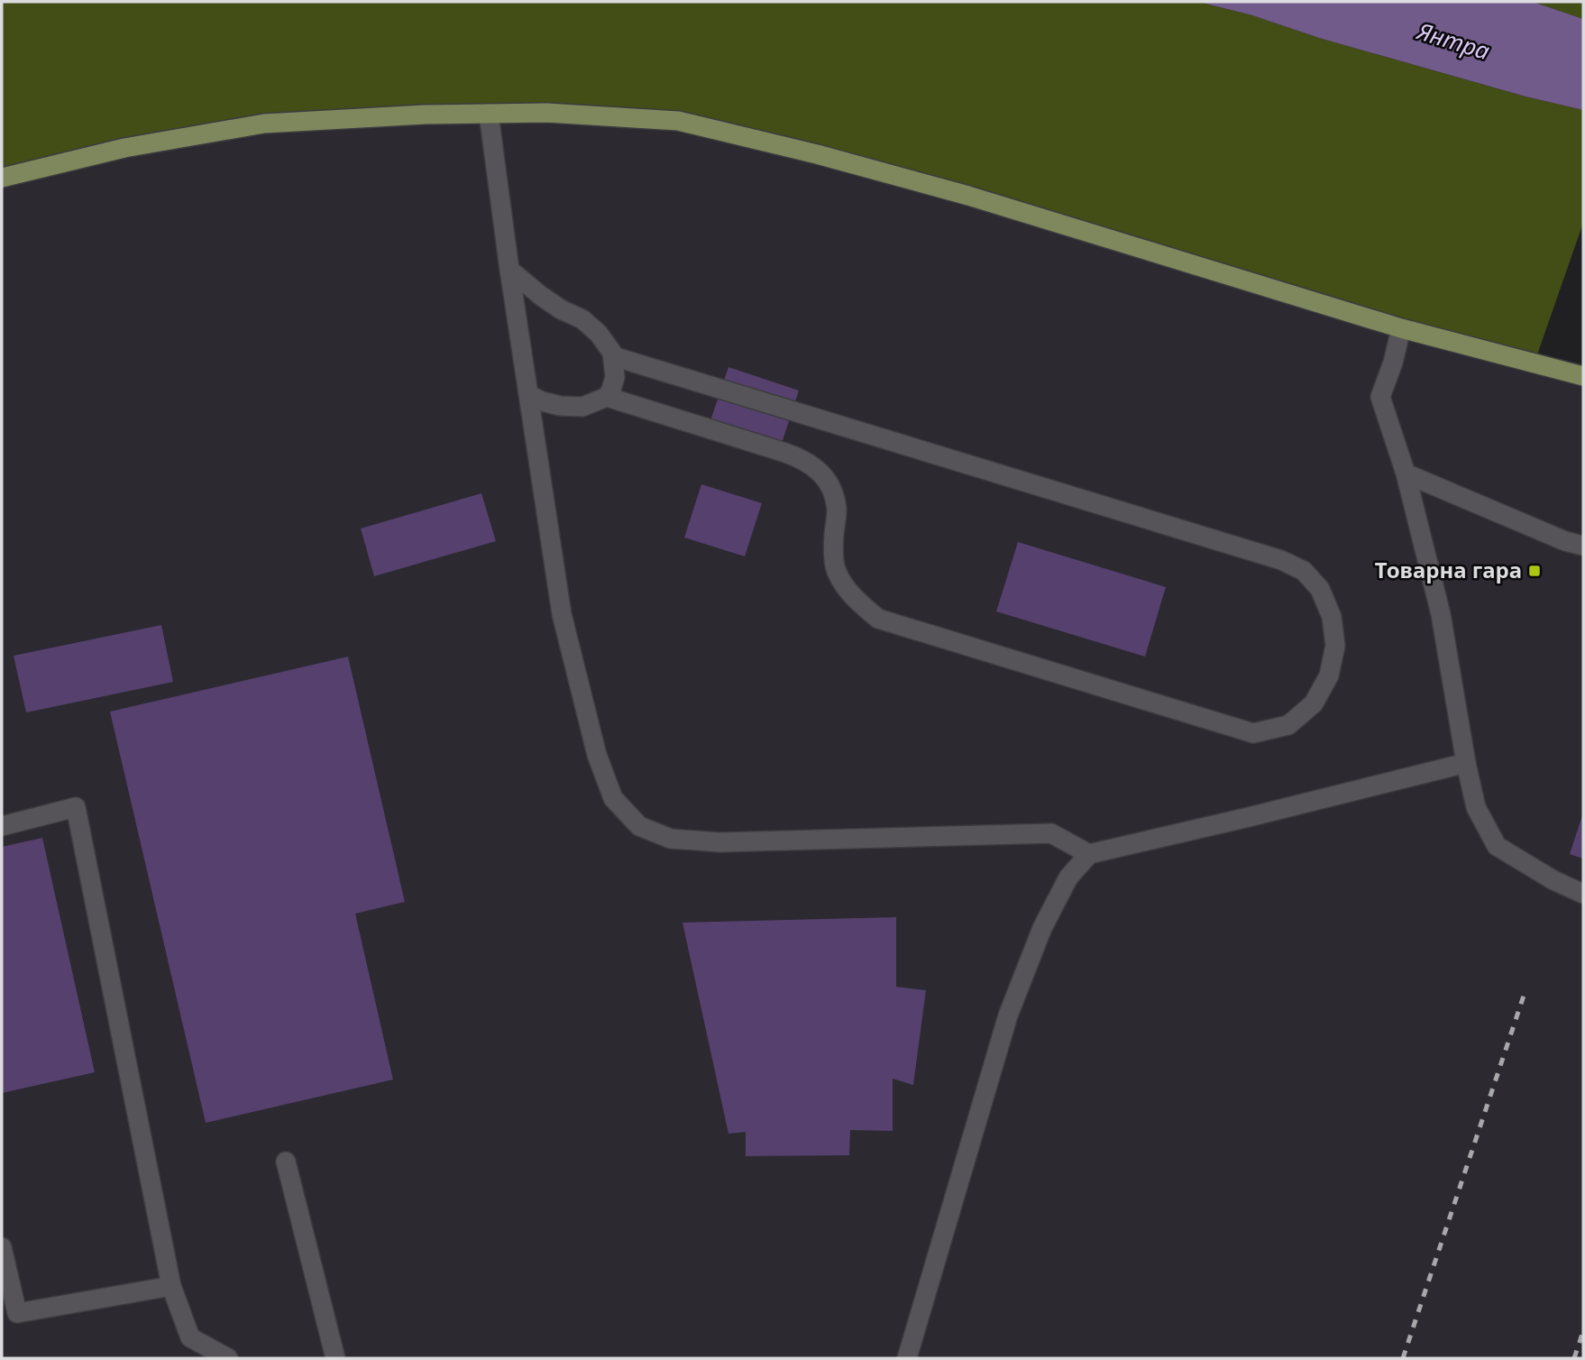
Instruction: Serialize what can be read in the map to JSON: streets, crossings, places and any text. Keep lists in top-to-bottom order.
{
  "water": ["Янтра"],
  "places": {
    "transit": ["Товарна гара"]
  }
}
